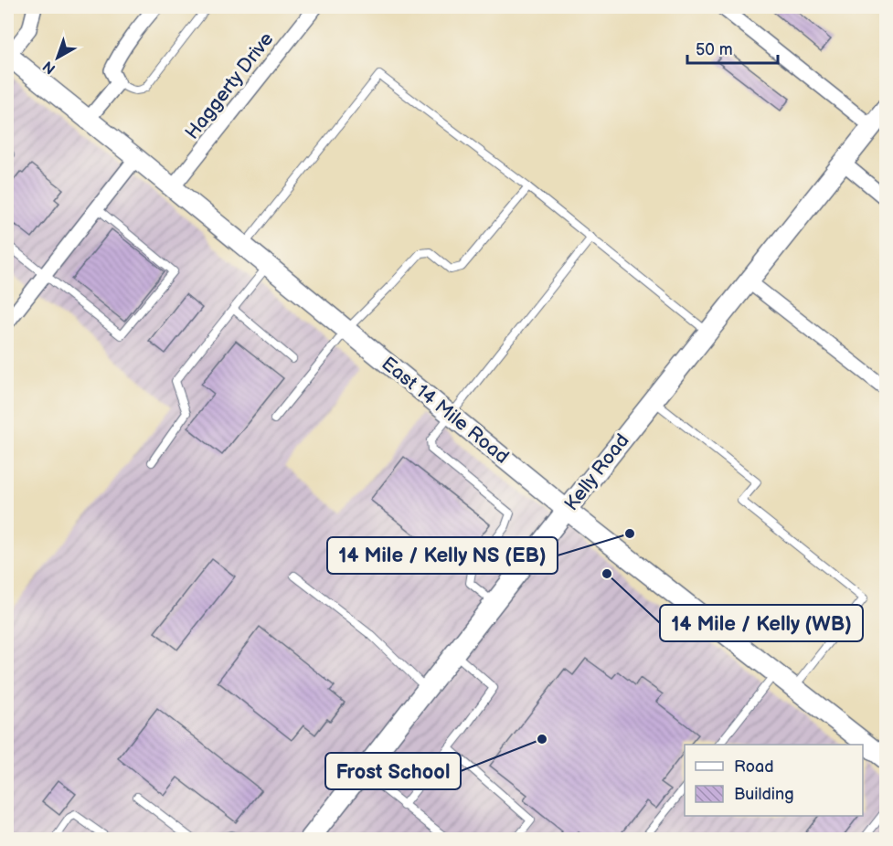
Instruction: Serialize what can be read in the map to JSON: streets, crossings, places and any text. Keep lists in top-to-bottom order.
{
  "streets": {
    "main road": ["East 14 Mile Road", "Kelly Road"],
    "street": ["Haggerty Drive"]
  },
  "crossings": [
    ["Haggerty Drive", "East 14 Mile Road"],
    ["East 14 Mile Road", "Kelly Road"]
  ],
  "places": ["14 Mile / Kelly NS (EB)", "14 Mile / Kelly (WB)", "Frost School"],
  "legend": ["Road", "Building"],
  "scale_bar": "50 m",
  "north": "bottom left"
}
